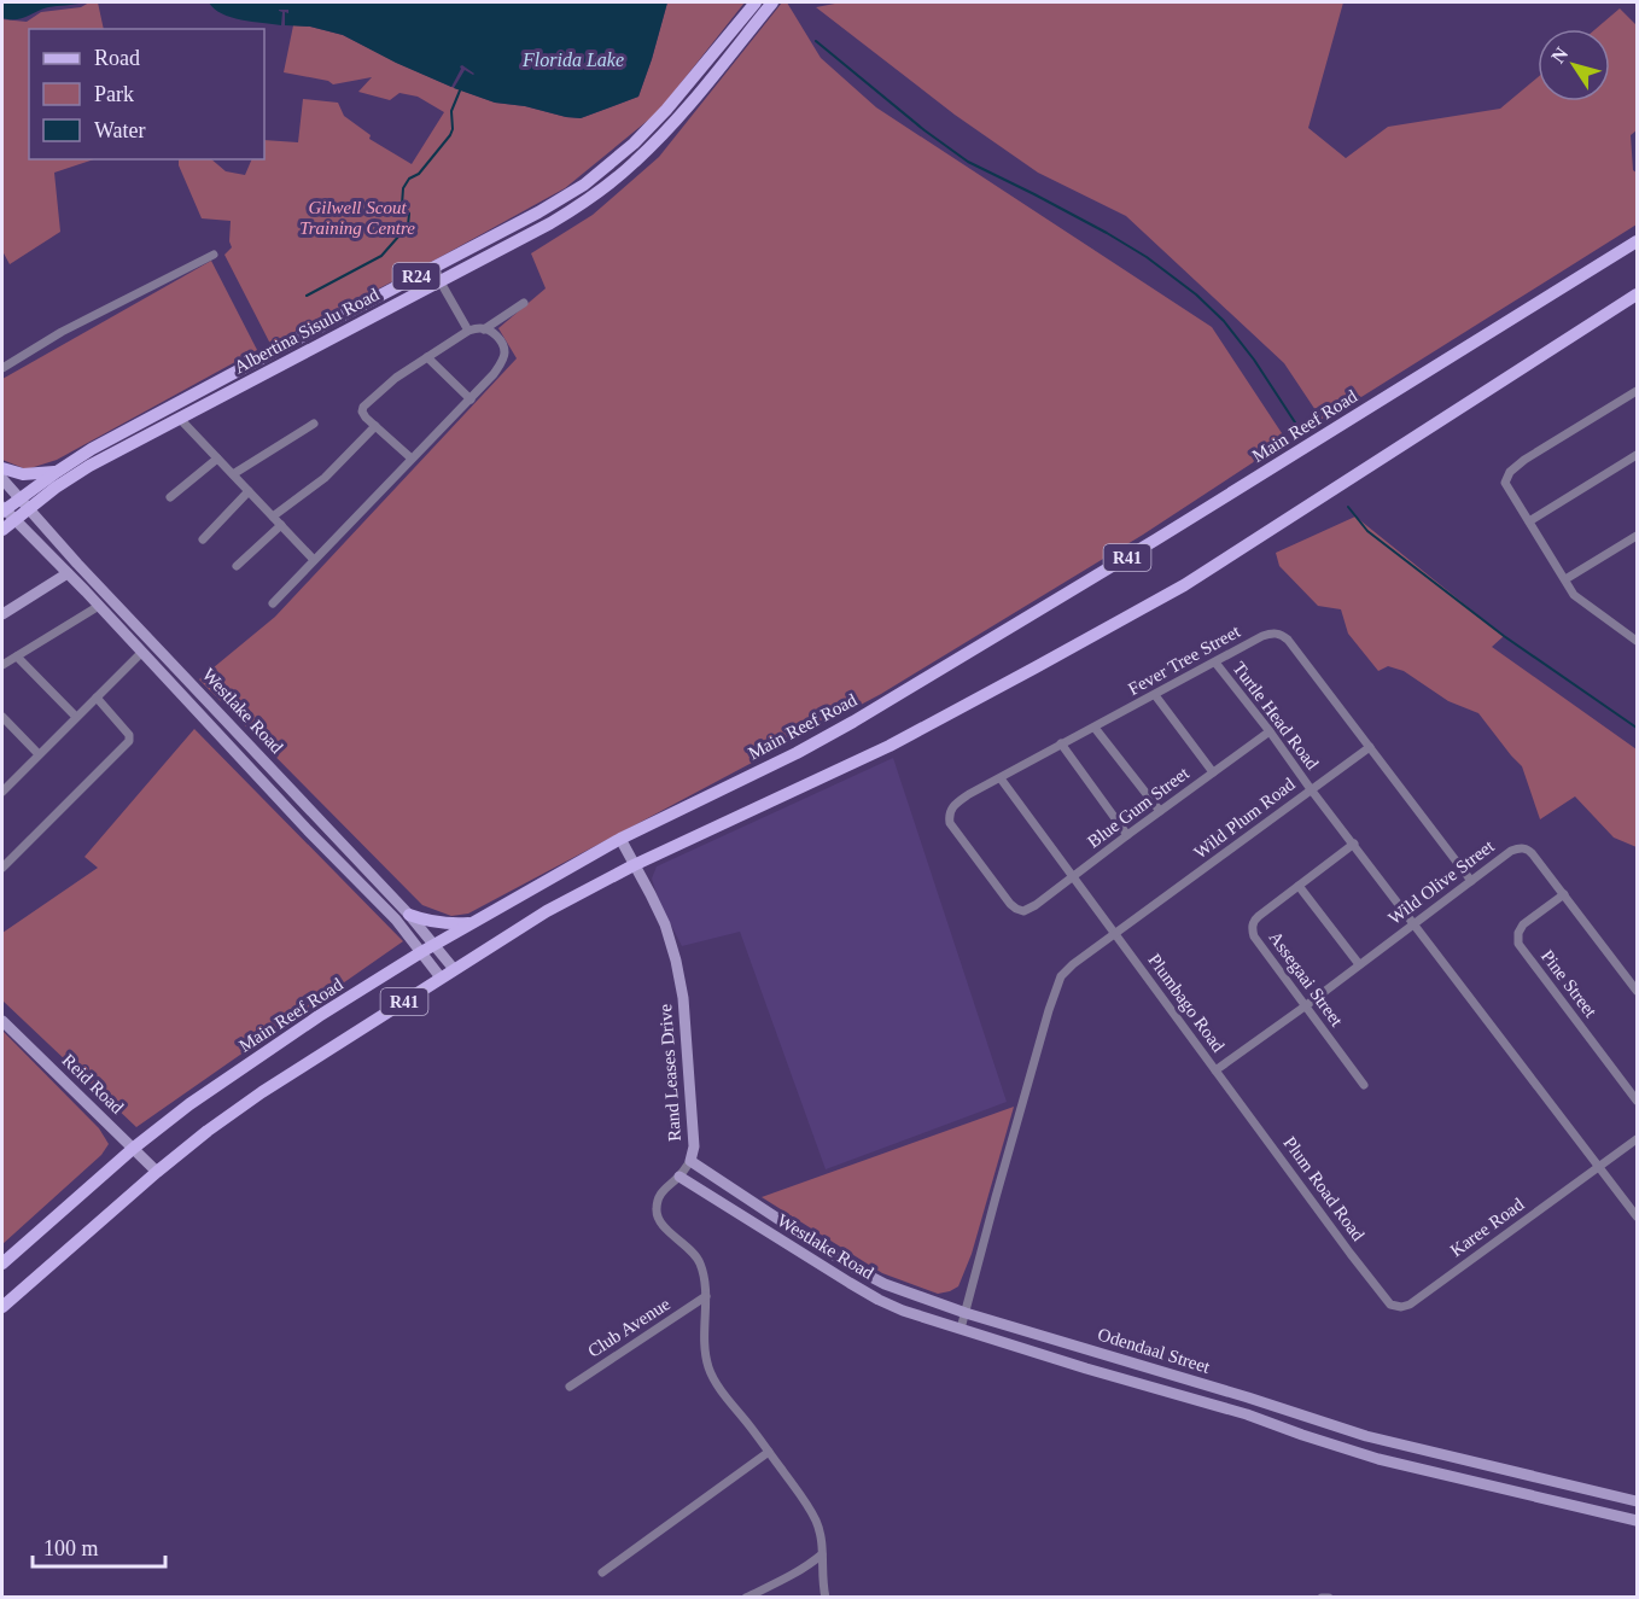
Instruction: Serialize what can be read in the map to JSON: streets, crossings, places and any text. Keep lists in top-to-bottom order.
{
  "streets": {
    "main road": [
      "R24",
      "Albertina Sisulu Road",
      "Main Reef Road",
      "R41"
    ],
    "street": [
      "Fever Tree Street",
      "Westlake Road",
      "Turtle Head Road",
      "Blue Gum Street",
      "Wild Plum Road",
      "Wild Olive Street",
      "Assegaai Street",
      "Pine Street",
      "Plumbago Road",
      "Rand Leases Drive",
      "Reid Road",
      "Plum Road Road",
      "Karee Road",
      "Club Avenue",
      "Odendaal Street"
    ]
  },
  "crossings": [
    ["Albertina Sisulu Road", "Westlake Road"],
    ["Main Reef Road", "Westlake Road"],
    ["Main Reef Road", "Rand Leases Drive"],
    ["Main Reef Road", "Reid Road"],
    ["R41", "Westlake Road"],
    ["R41", "Rand Leases Drive"],
    ["R41", "Reid Road"],
    ["Fever Tree Street", "Turtle Head Road"],
    ["Fever Tree Street", "Blue Gum Street"],
    ["Fever Tree Street", "Wild Olive Street"],
    ["Fever Tree Street", "Plumbago Road"],
    ["Westlake Road", "Wild Plum Road"],
    ["Westlake Road", "Rand Leases Drive"],
    ["Westlake Road", "Odendaal Street"],
    ["Turtle Head Road", "Blue Gum Street"],
    ["Turtle Head Road", "Wild Plum Road"],
    ["Blue Gum Street", "Plumbago Road"],
    ["Wild Plum Road", "Wild Olive Street"],
    ["Wild Plum Road", "Assegaai Street"],
    ["Wild Plum Road", "Plumbago Road"],
    ["Wild Plum Road", "Karee Road"],
    ["Wild Plum Road", "Odendaal Street"],
    ["Wild Olive Street", "Assegaai Street"],
    ["Wild Olive Street", "Pine Street"],
    ["Wild Olive Street", "Plumbago Road"],
    ["Plumbago Road", "Plum Road Road"],
    ["Rand Leases Drive", "Club Avenue"],
    ["Rand Leases Drive", "Odendaal Street"],
    ["Plum Road Road", "Karee Road"]
  ],
  "water": ["Florida Lake"],
  "parks": ["Gilwell Scout Training Centre"],
  "legend": ["Road", "Park", "Water"],
  "scale_bar": "100 m",
  "north": "top left"
}
